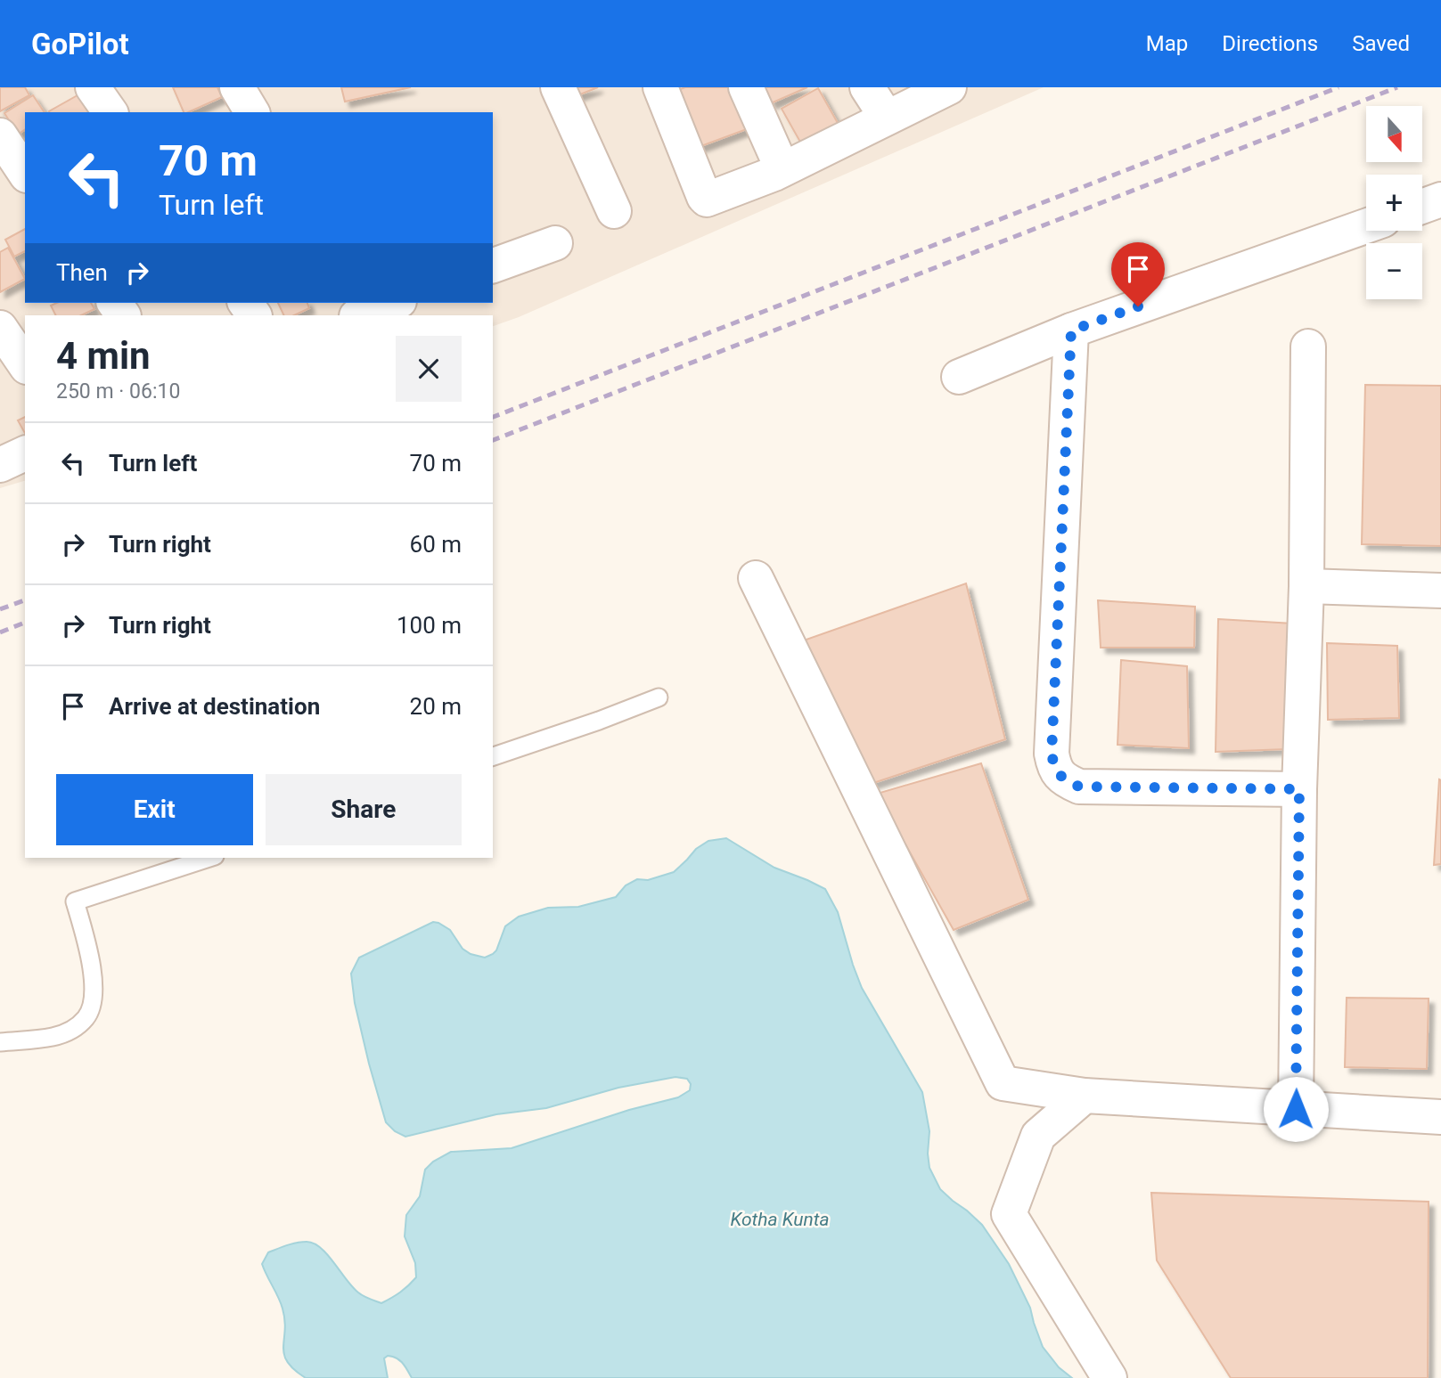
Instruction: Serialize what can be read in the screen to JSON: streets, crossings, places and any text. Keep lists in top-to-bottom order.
{
  "water": ["Kotha Kunta"],
  "north": "bottom",
  "page": {
    "header": "GoPilot",
    "nav": ["Map", "Directions", "Saved"],
    "map_buttons": ["+", "−"],
    "turn": ["70 m", "Turn left"],
    "then": "Then",
    "heading": ["4 min", "250 m · 06:10"],
    "list": [
      {
        "name": "Turn left",
        "value": "70 m"
      },
      {
        "name": "Turn right",
        "value": "60 m"
      },
      {
        "name": "Turn right",
        "value": "100 m"
      },
      {
        "name": "Arrive at destination",
        "value": "20 m"
      }
    ],
    "buttons": ["Exit", "Share"]
  }
}
